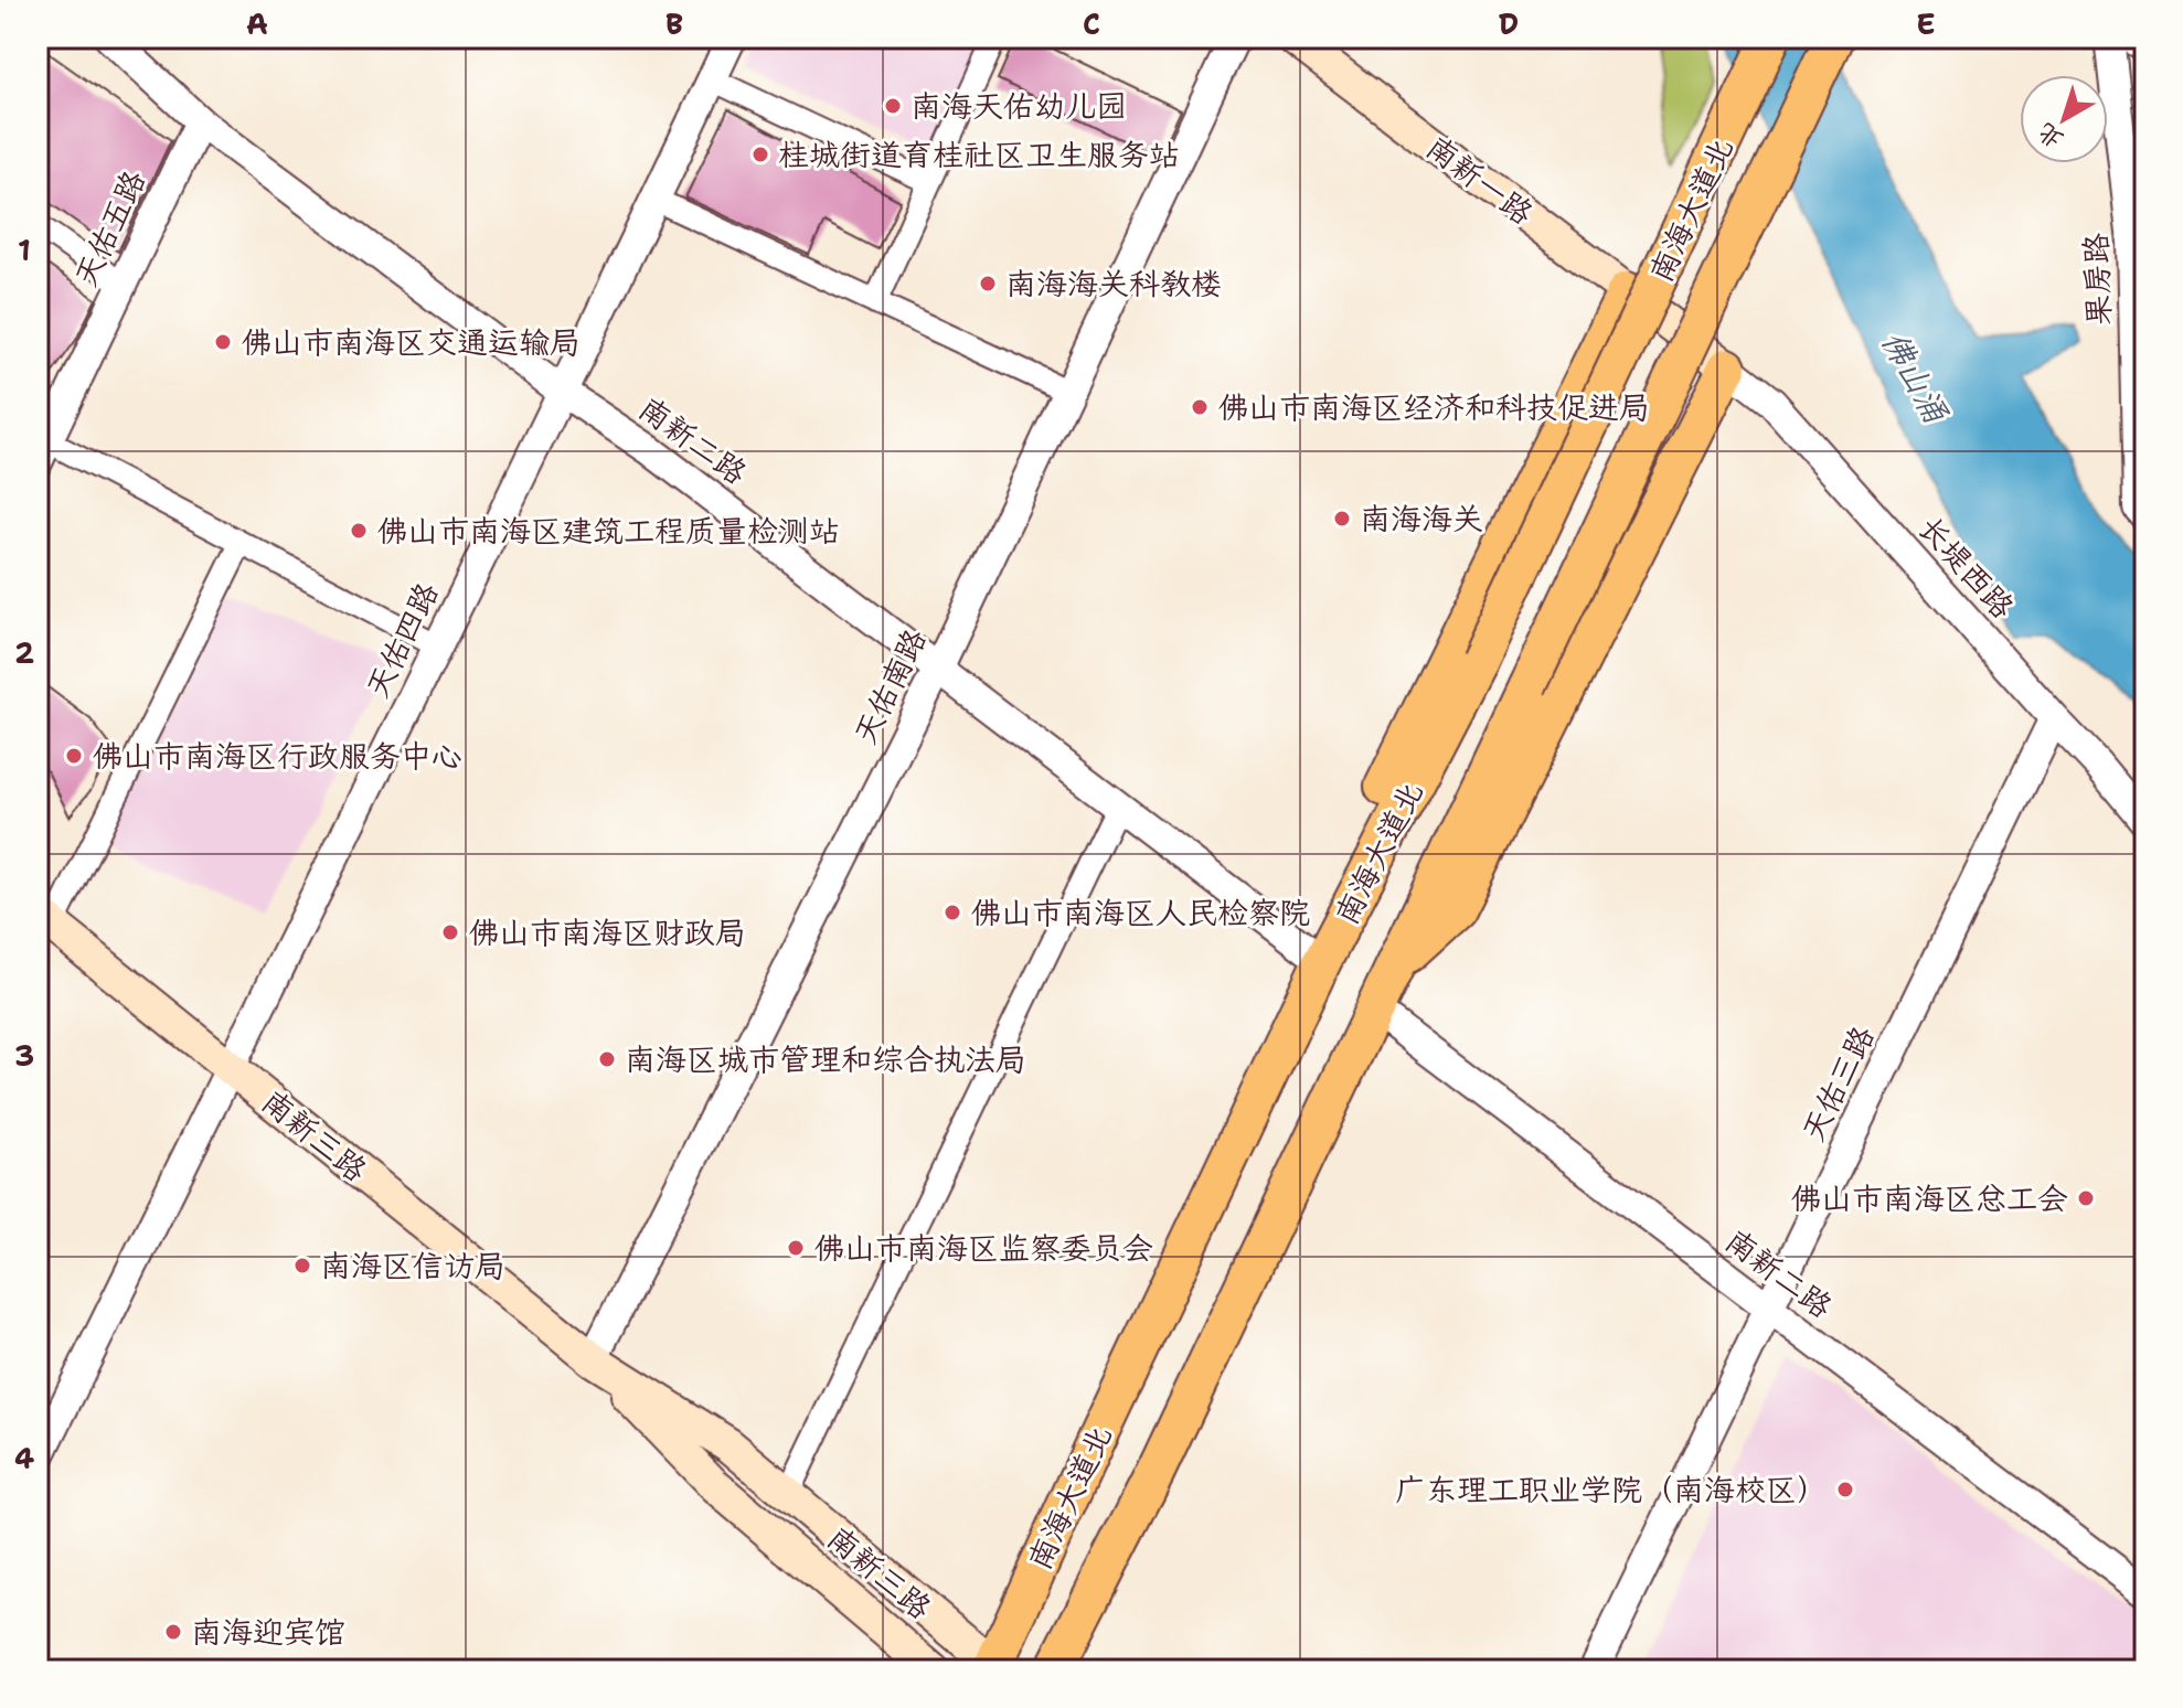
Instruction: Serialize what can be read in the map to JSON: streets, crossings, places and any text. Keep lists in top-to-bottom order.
{
  "streets": {
    "highway": ["南海大道北"],
    "main road": ["南新一路", "南新三路"],
    "street": [
      "天佑五路",
      "果房路",
      "南新二路",
      "长堤西路",
      "天佑四路",
      "天佑南路",
      "天佑三路"
    ]
  },
  "crossings": [
    ["南新一路", "长堤西路"],
    ["南海大道北", "南新二路"],
    ["南海大道北", "南新三路"],
    ["天佑五路", "南新二路"],
    ["南新二路", "天佑四路"],
    ["南新二路", "天佑南路"],
    ["南新二路", "天佑三路"],
    ["长堤西路", "天佑三路"],
    ["天佑四路", "南新三路"],
    ["天佑南路", "南新三路"]
  ],
  "water": ["佛山涌"],
  "places": [
    "南海天佑幼儿园",
    "桂城街道育桂社区卫生服务站",
    "南海海关科教楼",
    "佛山市南海区交通运输局",
    "佛山市南海区经济和科技促进局",
    "南海海关",
    "佛山市南海区建筑工程质量检测站",
    "佛山市南海区行政服务中心",
    "佛山市南海区人民检察院",
    "佛山市南海区财政局",
    "南海区城市管理和综合执法局",
    "佛山市南海区总工会",
    "佛山市南海区监察委员会",
    "南海区信访局",
    "广东理工职业学院（南海校区）",
    "南海迎宾馆"
  ],
  "north": "bottom left",
  "grid": {
    "columns": [
      "A",
      "B",
      "C",
      "D",
      "E"
    ],
    "rows": [
      "1",
      "2",
      "3",
      "4"
    ]
  }
}
